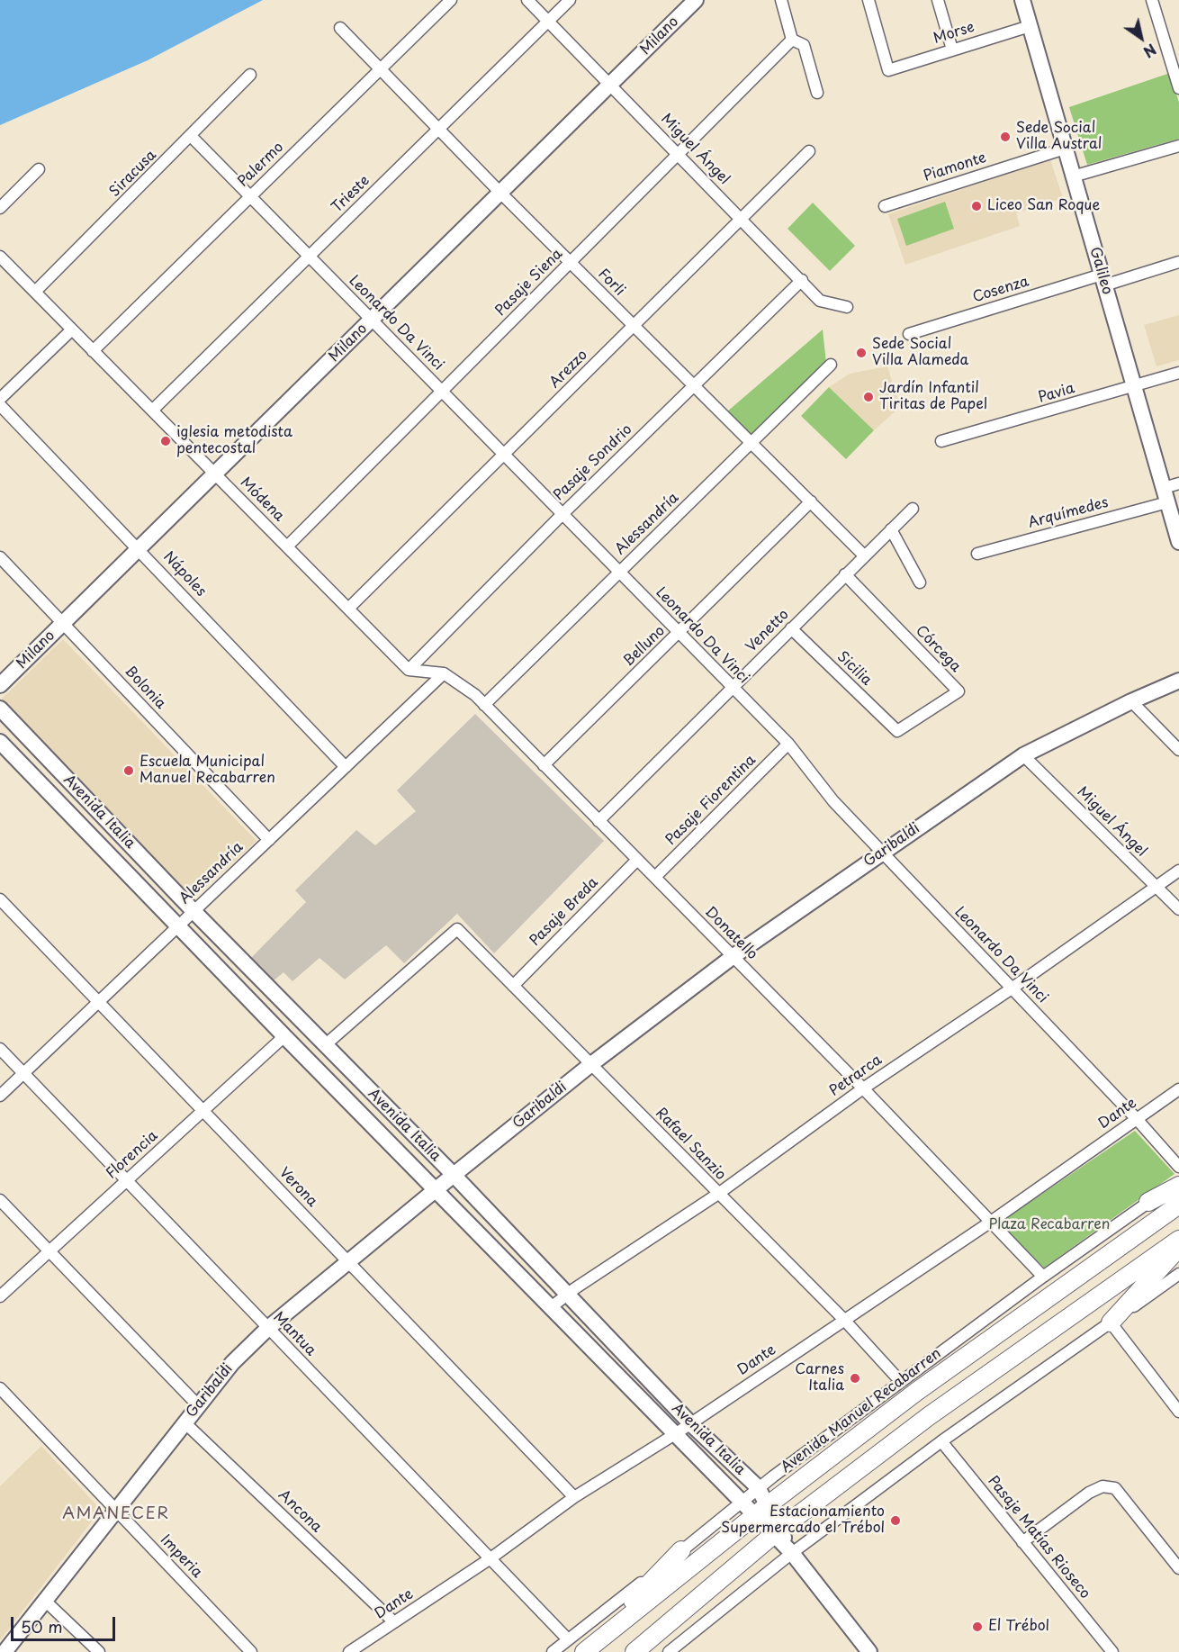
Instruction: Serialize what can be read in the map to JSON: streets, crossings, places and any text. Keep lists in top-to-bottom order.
{
  "streets": {
    "main road": ["Avenida Manuel Recabarren"],
    "street": [
      "Morse",
      "Milano",
      "Miguel Ángel",
      "Palermo",
      "Piamonte",
      "Siracusa",
      "Trieste",
      "Galileo",
      "Pasaje Siena",
      "Forli",
      "Cosenza",
      "Leonardo Da Vinci",
      "Arezzo",
      "Pavia",
      "Pasaje Sondrio",
      "Módena",
      "Arquímedes",
      "Alessandría",
      "Nápoles",
      "Venetto",
      "Belluno",
      "Córcega",
      "Sicilia",
      "Bolonia",
      "Pasaje Fiorentina",
      "Avenida Italia",
      "Garibaldi",
      "Pasaje Breda",
      "Donatello",
      "Petrarca",
      "Dante",
      "Rafael Sanzio",
      "Florencia",
      "Verona",
      "Mantua",
      "Ancona",
      "Pasaje Matías Rioseco",
      "Imperia"
    ]
  },
  "crossings": [
    ["Morse", "Galileo"],
    ["Milano", "Miguel Ángel"],
    ["Milano", "Forli"],
    ["Milano", "Leonardo Da Vinci"],
    ["Milano", "Módena"],
    ["Milano", "Nápoles"],
    ["Milano", "Bolonia"],
    ["Miguel Ángel", "Trieste"],
    ["Miguel Ángel", "Pasaje Siena"],
    ["Miguel Ángel", "Arezzo"],
    ["Miguel Ángel", "Pasaje Sondrio"],
    ["Miguel Ángel", "Garibaldi"],
    ["Miguel Ángel", "Petrarca"],
    ["Palermo", "Forli"],
    ["Palermo", "Leonardo Da Vinci"],
    ["Palermo", "Módena"],
    ["Piamonte", "Galileo"],
    ["Siracusa", "Leonardo Da Vinci"],
    ["Siracusa", "Módena"],
    ["Trieste", "Forli"],
    ["Trieste", "Leonardo Da Vinci"],
    ["Trieste", "Módena"],
    ["Galileo", "Cosenza"],
    ["Galileo", "Pavia"],
    ["Galileo", "Arquímedes"],
    ["Pasaje Siena", "Forli"],
    ["Pasaje Siena", "Leonardo Da Vinci"],
    ["Pasaje Siena", "Módena"],
    ["Forli", "Arezzo"],
    ["Forli", "Pasaje Sondrio"],
    ["Forli", "Alessandría"],
    ["Forli", "Venetto"],
    ["Forli", "Belluno"],
    ["Leonardo Da Vinci", "Arezzo"],
    ["Leonardo Da Vinci", "Pasaje Sondrio"],
    ["Leonardo Da Vinci", "Alessandría"],
    ["Leonardo Da Vinci", "Venetto"],
    ["Leonardo Da Vinci", "Belluno"],
    ["Leonardo Da Vinci", "Pasaje Fiorentina"],
    ["Leonardo Da Vinci", "Garibaldi"],
    ["Leonardo Da Vinci", "Petrarca"],
    ["Leonardo Da Vinci", "Dante"],
    ["Arezzo", "Módena"],
    ["Pasaje Sondrio", "Módena"],
    ["Alessandría", "Nápoles"],
    ["Alessandría", "Bolonia"],
    ["Alessandría", "Avenida Italia"],
    ["Alessandría", "Donatello"],
    ["Alessandría", "Verona"],
    ["Alessandría", "Mantua"],
    ["Venetto", "Córcega"],
    ["Venetto", "Sicilia"],
    ["Venetto", "Donatello"],
    ["Belluno", "Donatello"],
    ["Córcega", "Sicilia"],
    ["Pasaje Fiorentina", "Donatello"],
    ["Avenida Italia", "Garibaldi"],
    ["Avenida Italia", "Petrarca"],
    ["Avenida Italia", "Dante"],
    ["Avenida Italia", "Rafael Sanzio"],
    ["Avenida Italia", "Florencia"],
    ["Avenida Italia", "Avenida Manuel Recabarren"],
    ["Garibaldi", "Donatello"],
    ["Garibaldi", "Rafael Sanzio"],
    ["Garibaldi", "Verona"],
    ["Garibaldi", "Mantua"],
    ["Garibaldi", "Ancona"],
    ["Garibaldi", "Imperia"],
    ["Pasaje Breda", "Donatello"],
    ["Pasaje Breda", "Rafael Sanzio"],
    ["Donatello", "Petrarca"],
    ["Donatello", "Dante"],
    ["Petrarca", "Rafael Sanzio"],
    ["Dante", "Rafael Sanzio"],
    ["Dante", "Verona"],
    ["Dante", "Mantua"],
    ["Dante", "Ancona"],
    ["Rafael Sanzio", "Avenida Manuel Recabarren"],
    ["Florencia", "Verona"],
    ["Florencia", "Mantua"],
    ["Mantua", "Avenida Manuel Recabarren"]
  ],
  "districts": ["AMANECER"],
  "parks": ["Plaza Recabarren"],
  "places": [
    "Sede Social Villa Austral",
    "Liceo San Roque",
    "Sede Social Villa Alameda",
    "Jardín Infantil Tiritas de Papel",
    "iglesia metodista pentecostal",
    "Escuela Municipal Manuel Recabarren",
    "Carnes Italia",
    "Estacionamiento Supermercado el Trébol",
    "El Trébol"
  ],
  "scale_bar": "50 m",
  "north": "bottom right"
}
